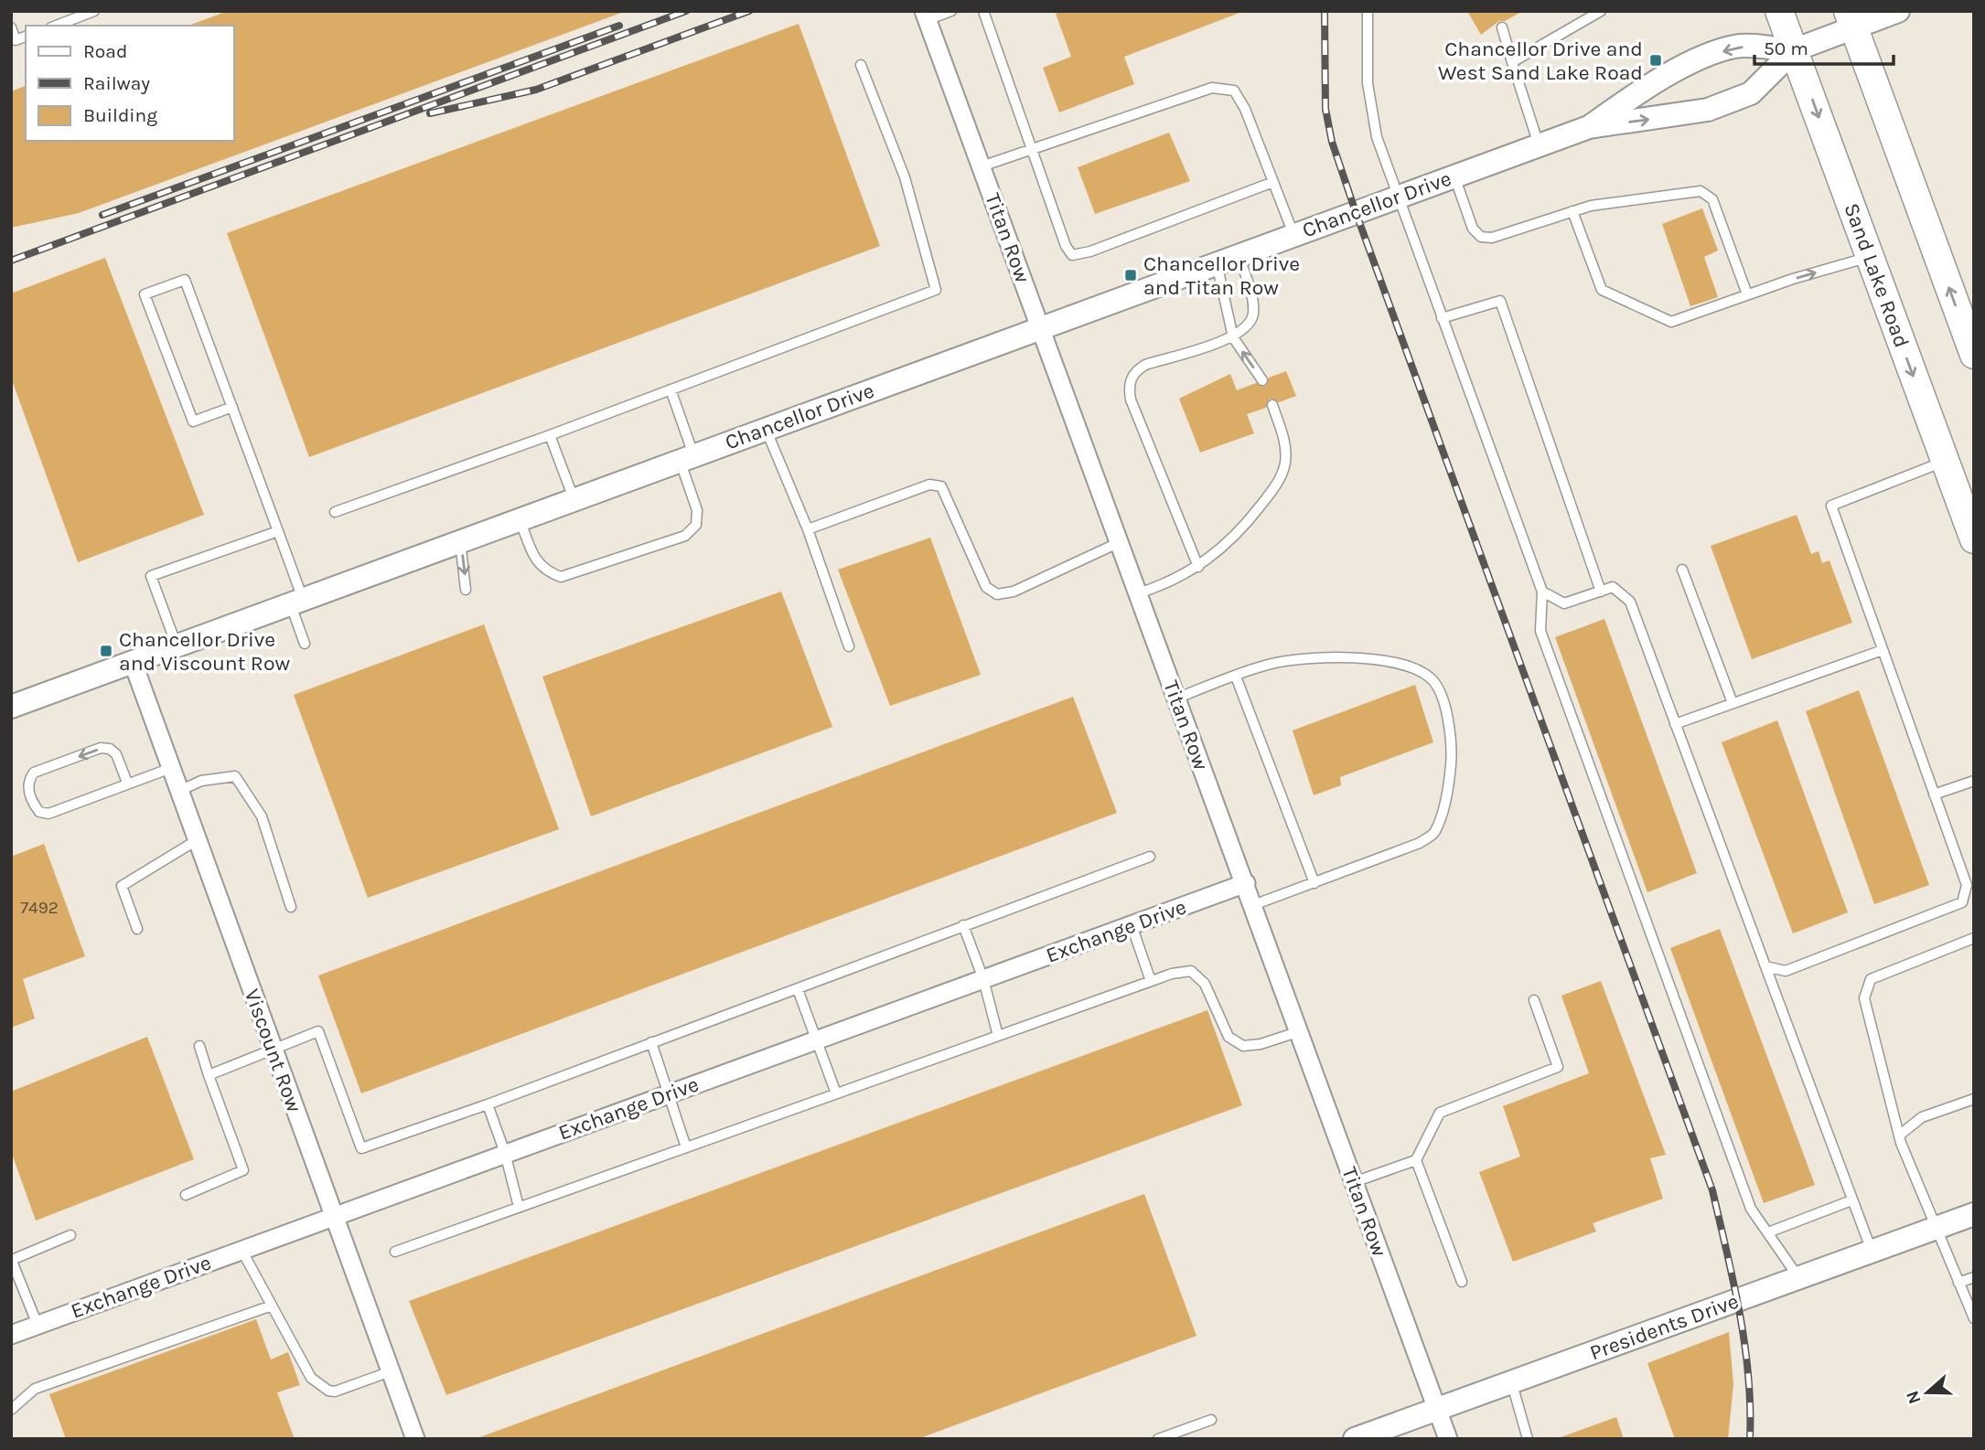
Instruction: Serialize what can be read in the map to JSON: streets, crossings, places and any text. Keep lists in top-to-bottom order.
{
  "streets": {
    "main road": ["Sand Lake Road"],
    "street": [
      "Chancellor Drive",
      "Titan Row",
      "Exchange Drive",
      "Viscount Row",
      "Presidents Drive"
    ]
  },
  "crossings": [
    ["Chancellor Drive", "Titan Row"],
    ["Chancellor Drive", "Sand Lake Road"],
    ["Chancellor Drive", "Viscount Row"],
    ["Titan Row", "Exchange Drive"],
    ["Titan Row", "Presidents Drive"],
    ["Exchange Drive", "Viscount Row"]
  ],
  "places": {
    "transit": ["Chancellor Drive and West Sand Lake Road", "Chancellor Drive and Titan Row", "Chancellor Drive and Viscount Row"]
  },
  "house_numbers": ["7492"],
  "legend": ["Road", "Railway", "Building"],
  "scale_bar": "50 m",
  "north": "left"
}
